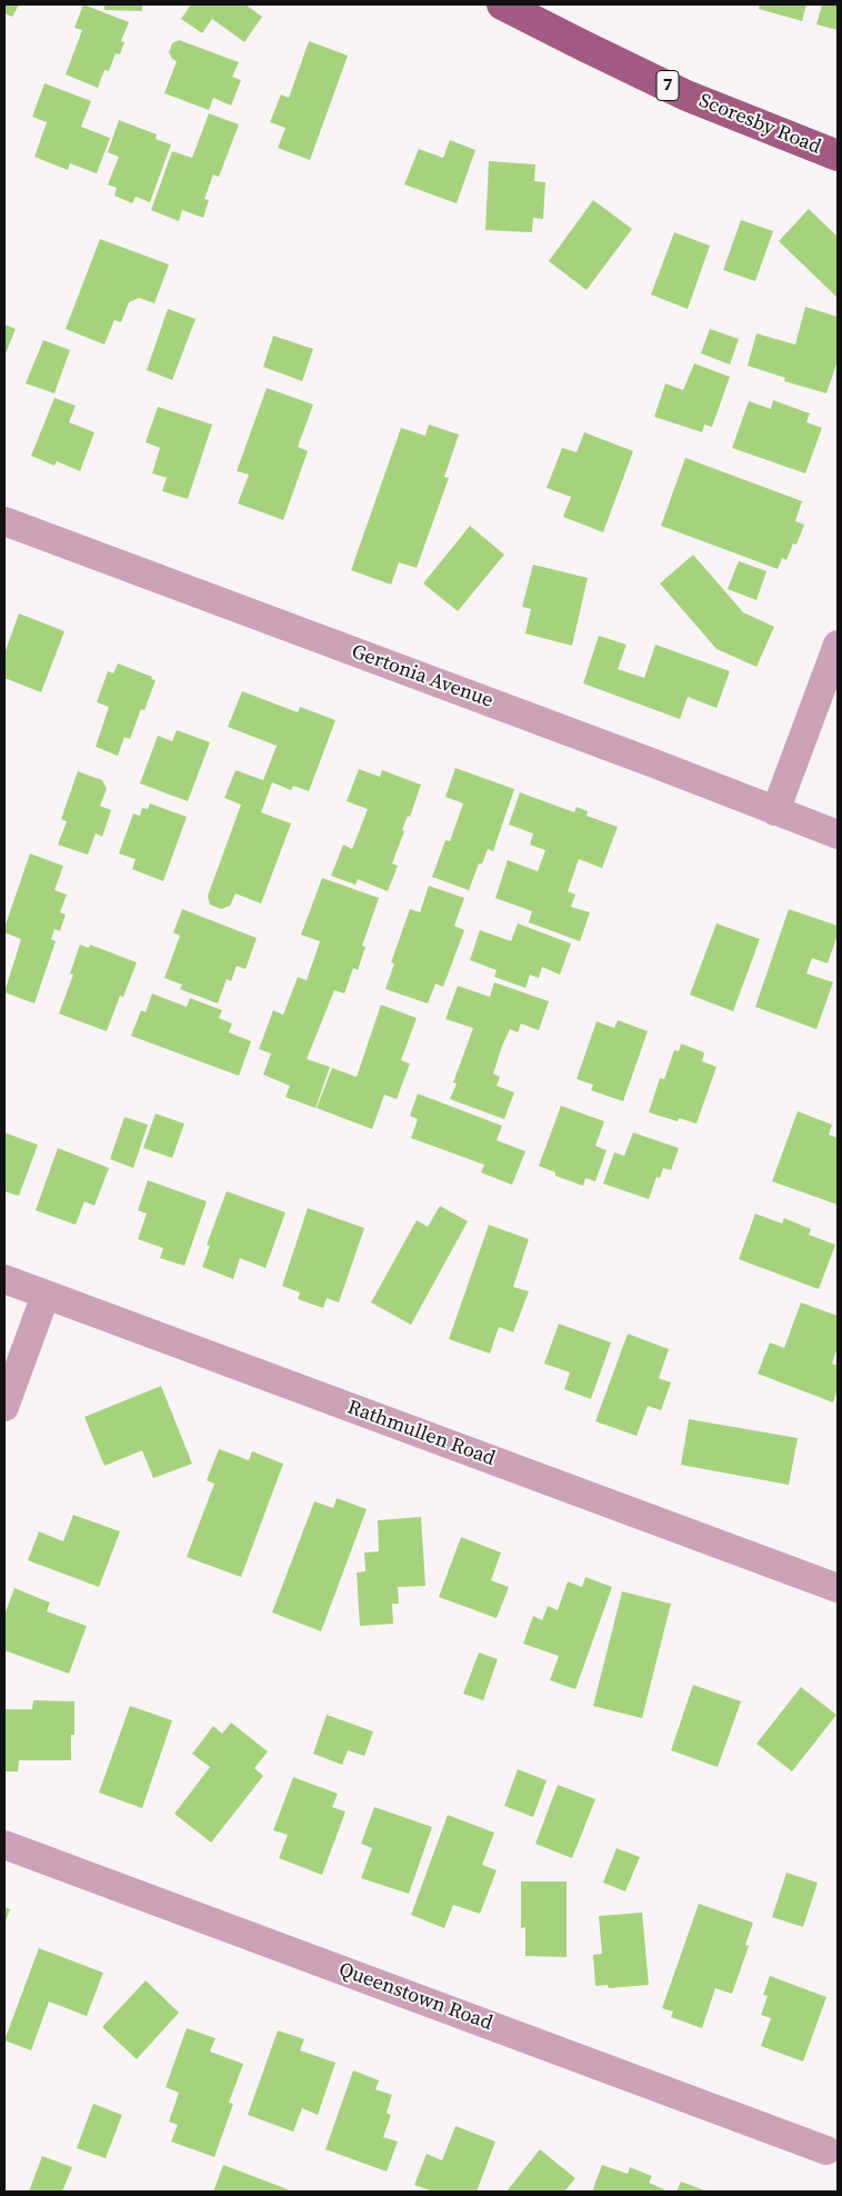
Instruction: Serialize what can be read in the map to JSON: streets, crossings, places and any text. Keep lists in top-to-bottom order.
{
  "streets": {
    "main road": ["7", "Scoresby Road"],
    "street": ["Gertonia Avenue", "Rathmullen Road", "Queenstown Road"]
  }
}
